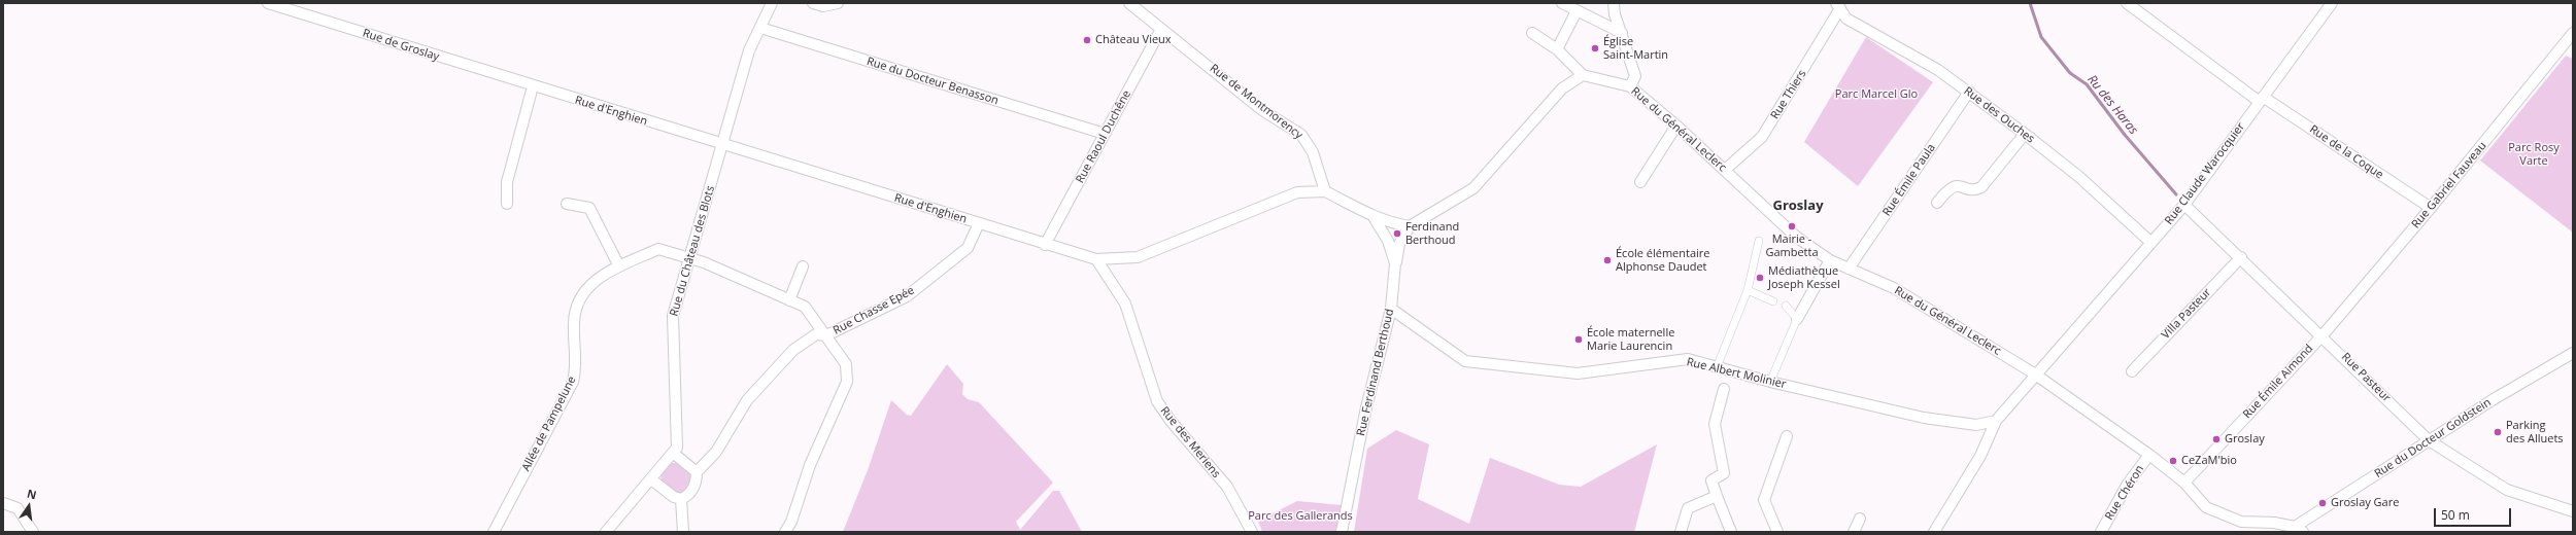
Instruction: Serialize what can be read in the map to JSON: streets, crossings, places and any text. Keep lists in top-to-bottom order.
{
  "streets": {
    "street": [
      "Rue de Groslay",
      "Rue du Docteur Benasson",
      "Rue Thiers",
      "Rue de Montmorency",
      "Rue d'Enghien",
      "Rue des Ouches",
      "Rue du Général Leclerc",
      "Rue Raoul Duchêne",
      "Rue de la Coque",
      "Rue Claude Warocquier",
      "Rue Émile Paula",
      "Rue Gabriel Fauveau",
      "Rue du Château des Blots",
      "Rue Chasse Epée",
      "Villa Pasteur",
      "Rue Ferdinand Berthoud",
      "Rue Albert Molinier",
      "Rue Pasteur",
      "Rue Émile Aimond",
      "Allée de Pampelune",
      "Rue du Docteur Goldstein",
      "Rue des Meriens",
      "Rue Chéron"
    ]
  },
  "crossings": [
    ["Rue de Groslay", "Rue d'Enghien"],
    ["Rue du Docteur Benasson", "Rue Raoul Duchêne"],
    ["Rue du Docteur Benasson", "Rue du Château des Blots"],
    ["Rue Thiers", "Rue des Ouches"],
    ["Rue Thiers", "Rue du Général Leclerc"],
    ["Rue de Montmorency", "Rue d'Enghien"],
    ["Rue de Montmorency", "Rue Raoul Duchêne"],
    ["Rue d'Enghien", "Rue Raoul Duchêne"],
    ["Rue d'Enghien", "Rue du Château des Blots"],
    ["Rue d'Enghien", "Rue Chasse Epée"],
    ["Rue d'Enghien", "Rue des Meriens"],
    ["Rue des Ouches", "Rue Claude Warocquier"],
    ["Rue des Ouches", "Rue Émile Paula"],
    ["Rue du Général Leclerc", "Rue Claude Warocquier"],
    ["Rue du Général Leclerc", "Rue Émile Paula"],
    ["Rue du Général Leclerc", "Rue Émile Aimond"],
    ["Rue du Général Leclerc", "Rue du Docteur Goldstein"],
    ["Rue du Général Leclerc", "Rue Chéron"],
    ["Rue de la Coque", "Rue Claude Warocquier"],
    ["Rue de la Coque", "Rue Gabriel Fauveau"],
    ["Rue Claude Warocquier", "Rue Albert Molinier"],
    ["Rue Claude Warocquier", "Rue Pasteur"],
    ["Rue Gabriel Fauveau", "Rue Pasteur"],
    ["Rue Gabriel Fauveau", "Rue Émile Aimond"],
    ["Rue du Château des Blots", "Allée de Pampelune"],
    ["Rue Chasse Epée", "Allée de Pampelune"],
    ["Villa Pasteur", "Rue Pasteur"],
    ["Rue Ferdinand Berthoud", "Rue Albert Molinier"],
    ["Rue Pasteur", "Rue Émile Aimond"],
    ["Rue Pasteur", "Rue du Docteur Goldstein"]
  ],
  "districts": ["Groslay"],
  "water": ["Ru des Haras"],
  "parks": ["Parc Marcel Glo", "Parc Rosy Varte", "Parc des Gallerands"],
  "places": [
    "Château Vieux",
    "Église Saint-Martin",
    "Mairie - Gambetta",
    "Ferdinand Berthoud",
    "École élémentaire Alphonse Daudet",
    "Médiathèque Joseph Kessel",
    "École maternelle Marie Laurencin",
    "Parking des Alluets",
    "Groslay",
    "CeZaM'bio",
    "Groslay Gare"
  ],
  "scale_bar": "50 m",
  "north": "top"
}
